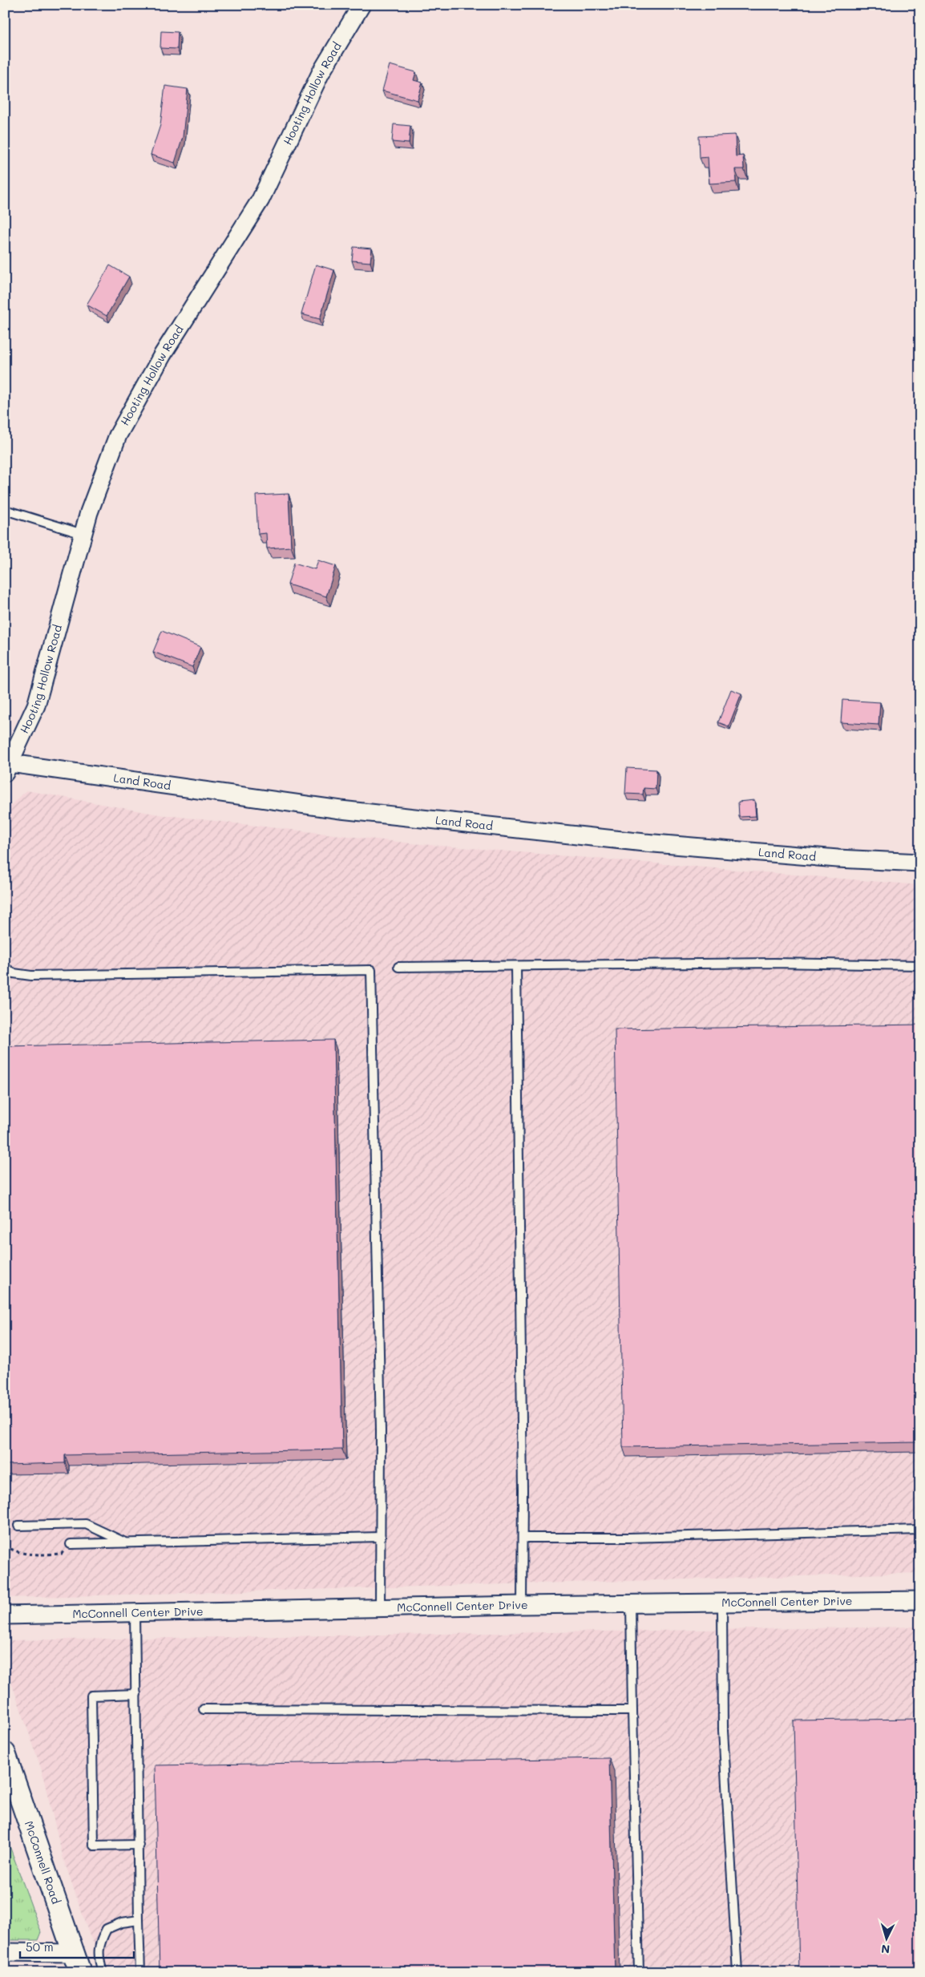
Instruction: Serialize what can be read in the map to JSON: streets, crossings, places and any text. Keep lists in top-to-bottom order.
{
  "streets": {
    "street": [
      "Hooting Hollow Road",
      "Land Road",
      "McConnell Center Drive",
      "McConnell Road"
    ]
  },
  "crossings": [
    ["Hooting Hollow Road", "Land Road"]
  ],
  "scale_bar": "50 m",
  "north": "bottom"
}
